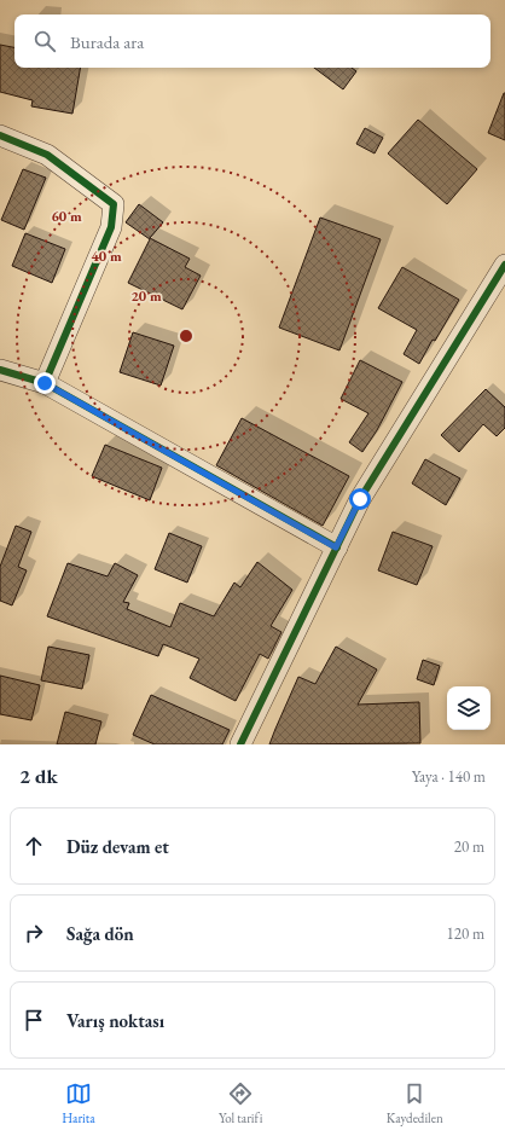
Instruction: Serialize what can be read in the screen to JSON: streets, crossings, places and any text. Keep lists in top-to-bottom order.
{
  "page": {
    "search": "Burada ara",
    "heading": ["2 dk", "Yaya · 140 m"],
    "list": [
      ["Düz devam et", "20 m"],
      ["Sağa dön", "120 m"],
      "Varış noktası"
    ],
    "nav": ["Harita", "Yol tarifi", "Kaydedilen"]
  },
  "rings": ["60 m", "40 m", "20 m"]
}
